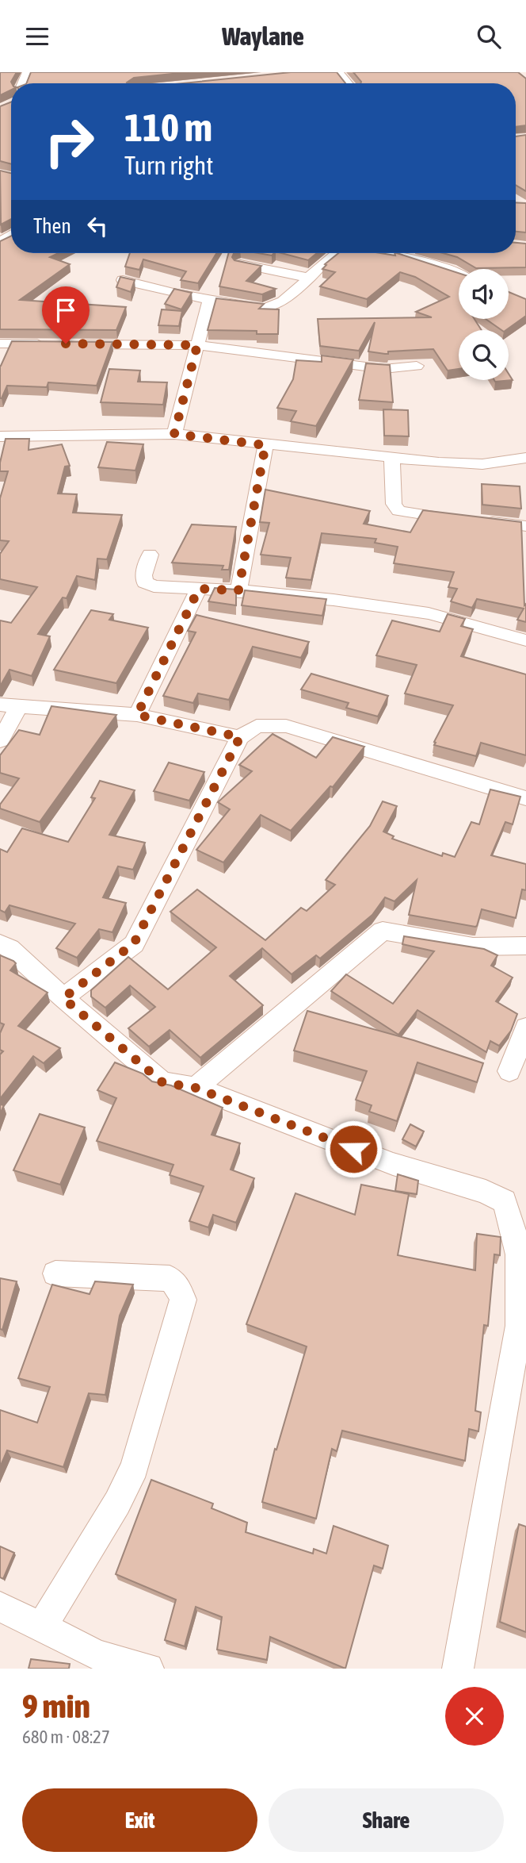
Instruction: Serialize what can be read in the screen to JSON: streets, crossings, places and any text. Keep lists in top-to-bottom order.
{
  "page": {
    "header": "Waylane",
    "turn": ["110 m", "Turn right"],
    "then": "Then",
    "heading": ["9 min", "680 m · 08:27"],
    "buttons": ["Exit", "Share"]
  }
}
